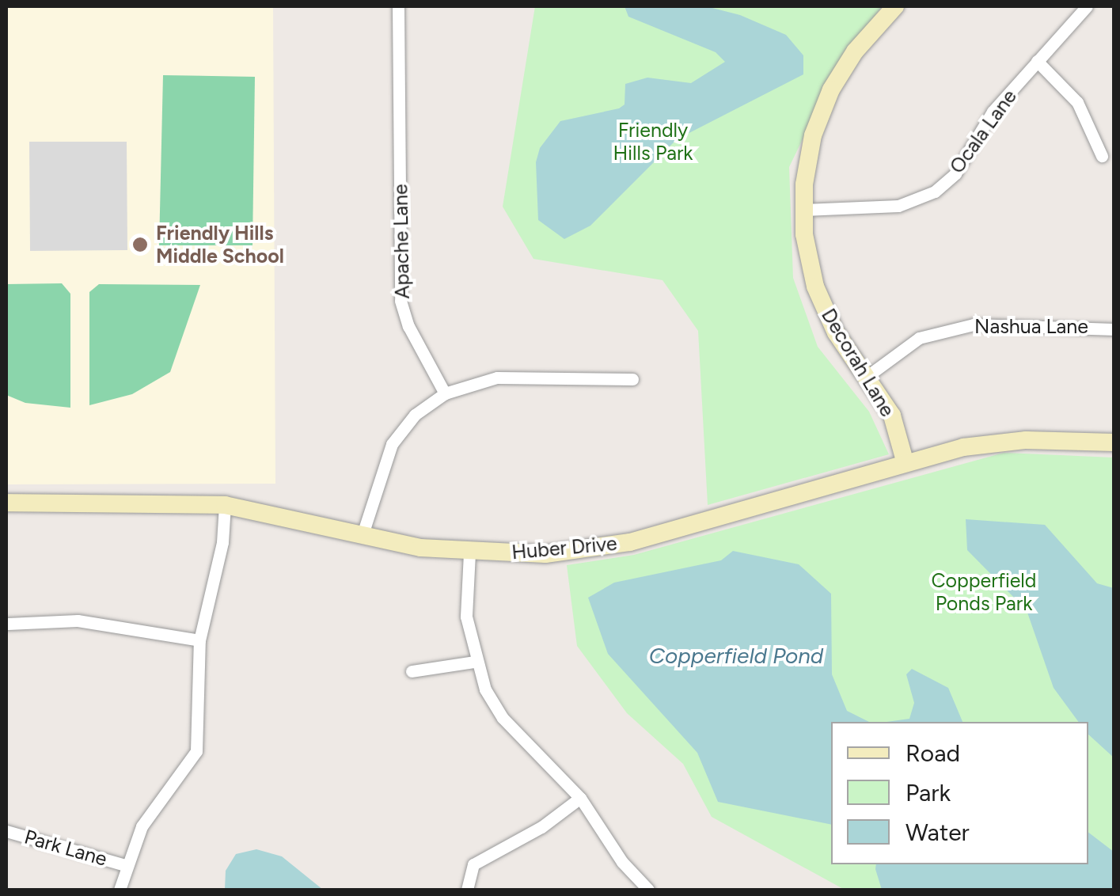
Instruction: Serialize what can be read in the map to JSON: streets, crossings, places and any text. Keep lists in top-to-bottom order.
{
  "streets": {
    "street": [
      "Ocala Lane",
      "Apache Lane",
      "Nashua Lane",
      "Decorah Lane",
      "Huber Drive",
      "Park Lane"
    ]
  },
  "crossings": [
    ["Ocala Lane", "Decorah Lane"],
    ["Nashua Lane", "Decorah Lane"],
    ["Decorah Lane", "Huber Drive"]
  ],
  "water": ["Copperfield Pond"],
  "parks": ["Friendly Hills Park", "Copperfield Ponds Park"],
  "places": ["Friendly Hills Middle School"],
  "legend": ["Road", "Park", "Water"]
}
